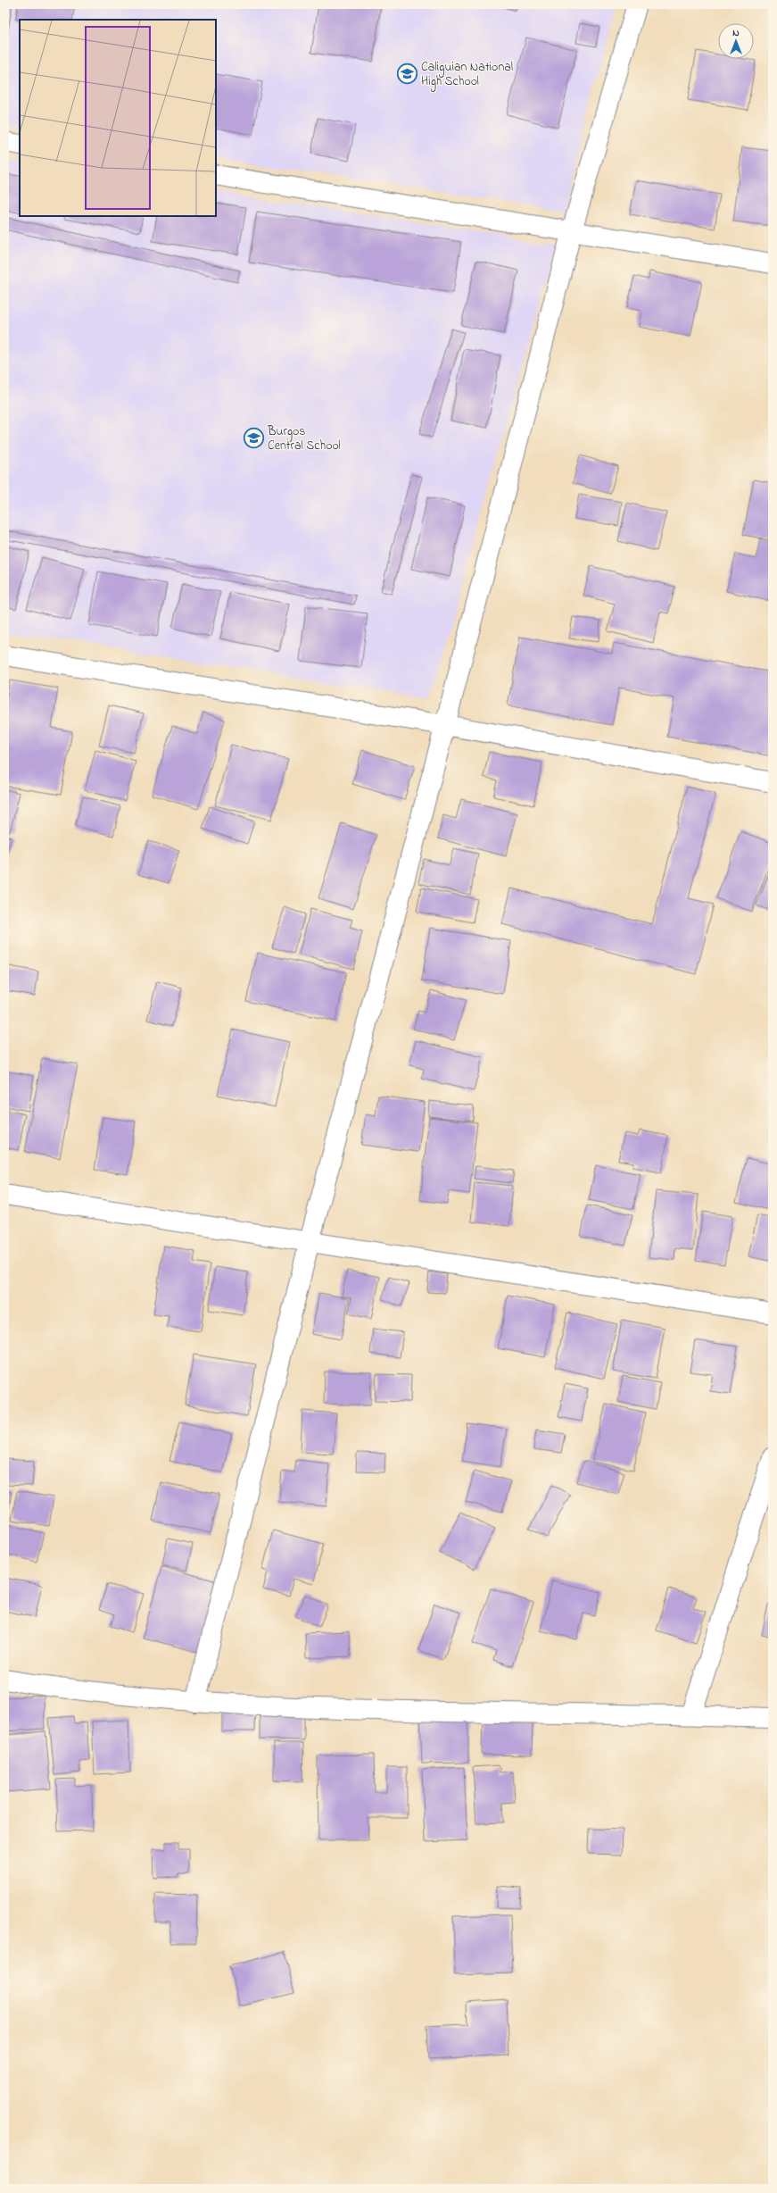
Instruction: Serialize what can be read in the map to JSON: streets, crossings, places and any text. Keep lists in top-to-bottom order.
{
  "places": {
    "school or university": ["Caliguian National High School", "Burgos Central School"]
  },
  "north": "top"
}
